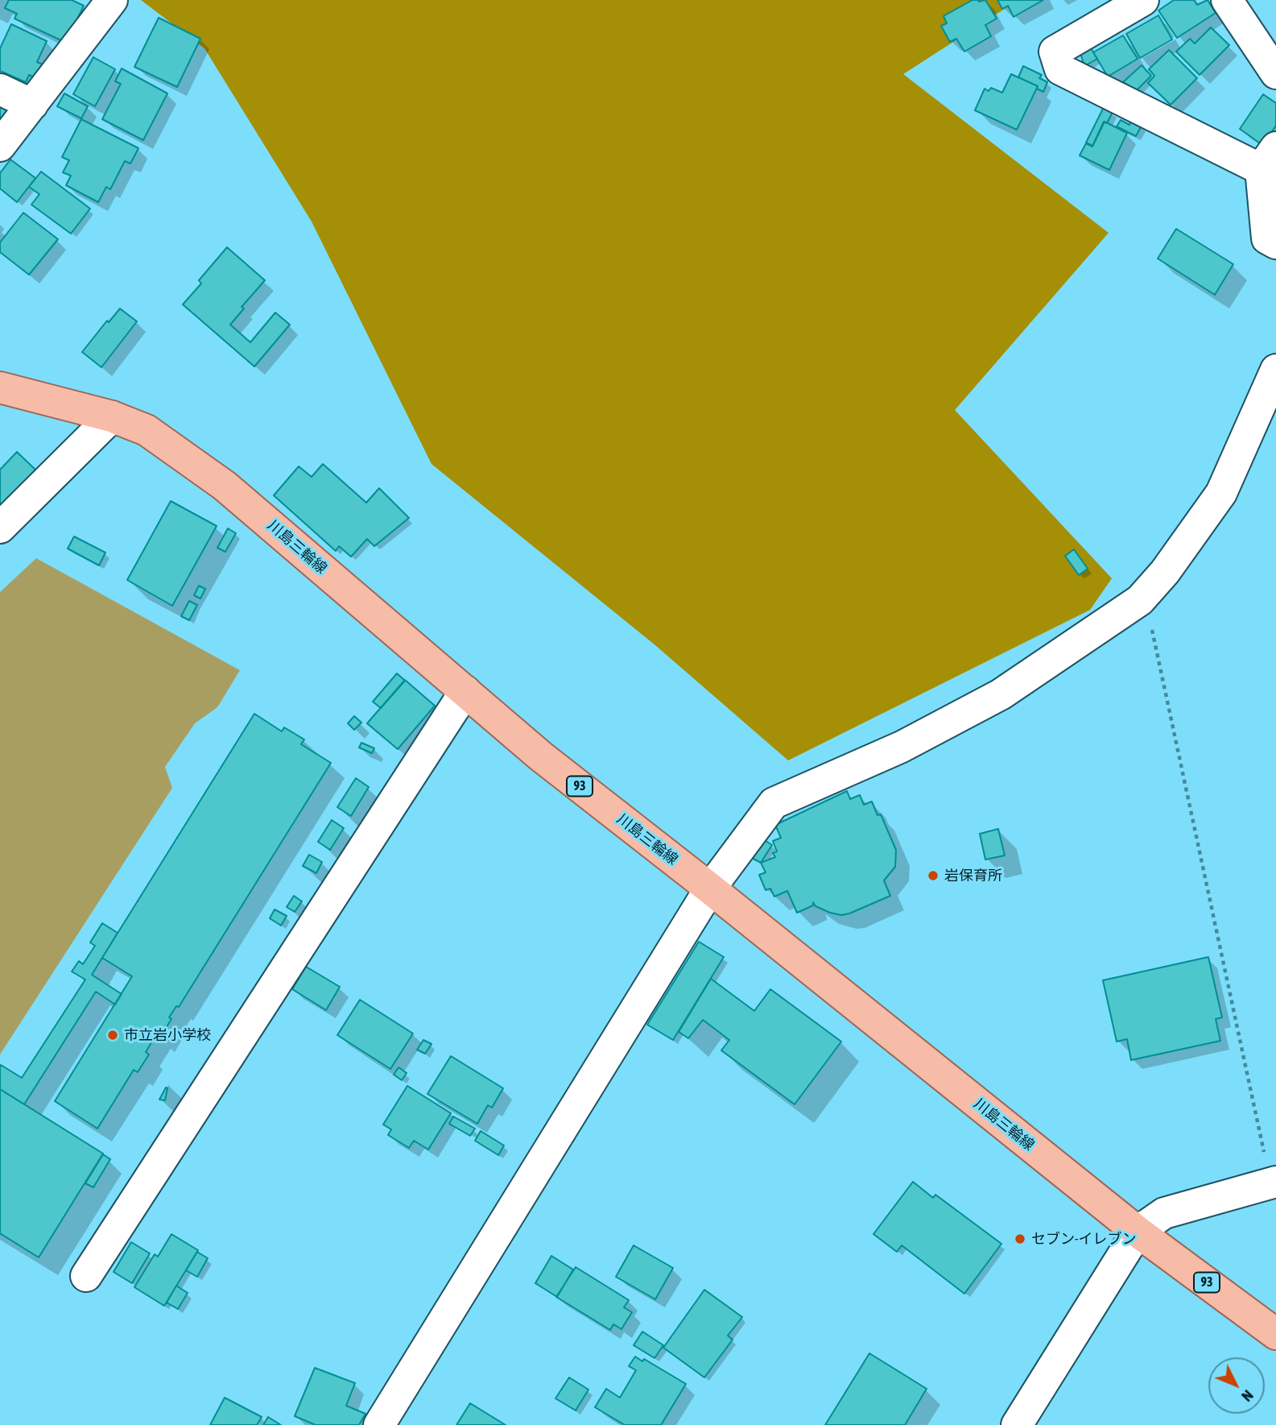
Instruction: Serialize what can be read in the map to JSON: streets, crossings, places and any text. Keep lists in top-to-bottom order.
{
  "streets": {
    "main road": ["川島三輪線", "93"]
  },
  "places": ["岩保育所", "市立岩小学校", "セブン-イレブン"],
  "north": "bottom right"
}
